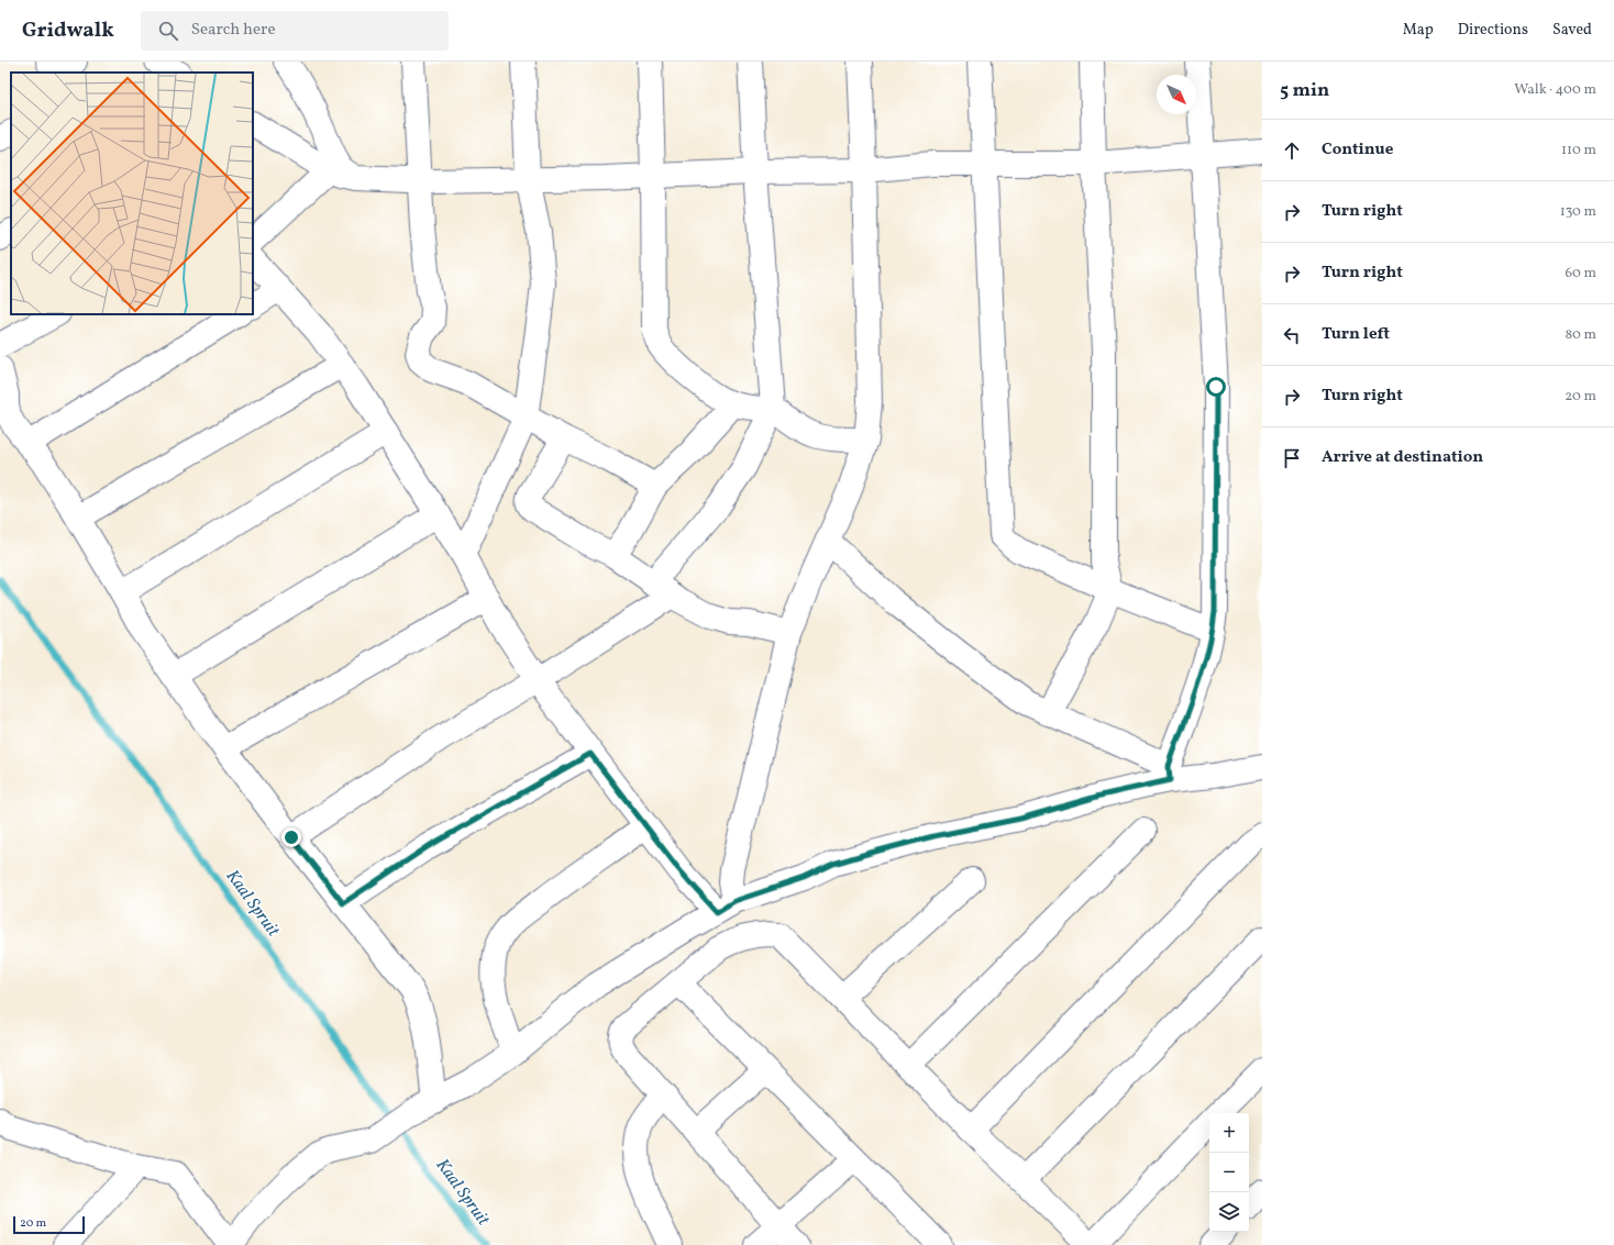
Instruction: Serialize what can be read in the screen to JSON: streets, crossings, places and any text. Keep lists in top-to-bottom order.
{
  "water": ["Kaal Spruit"],
  "scale_bar": "20 m",
  "north": "bottom right",
  "page": {
    "header": "Gridwalk",
    "search": "Search here",
    "nav": ["Map", "Directions", "Saved"],
    "heading": ["5 min", "Walk · 400 m"],
    "list": [
      ["Continue", "110 m"],
      ["Turn right", "130 m"],
      ["Turn right", "60 m"],
      ["Turn left", "80 m"],
      ["Turn right", "20 m"],
      "Arrive at destination"
    ],
    "map_buttons": ["+", "−"],
    "scale": "20 m"
  }
}
